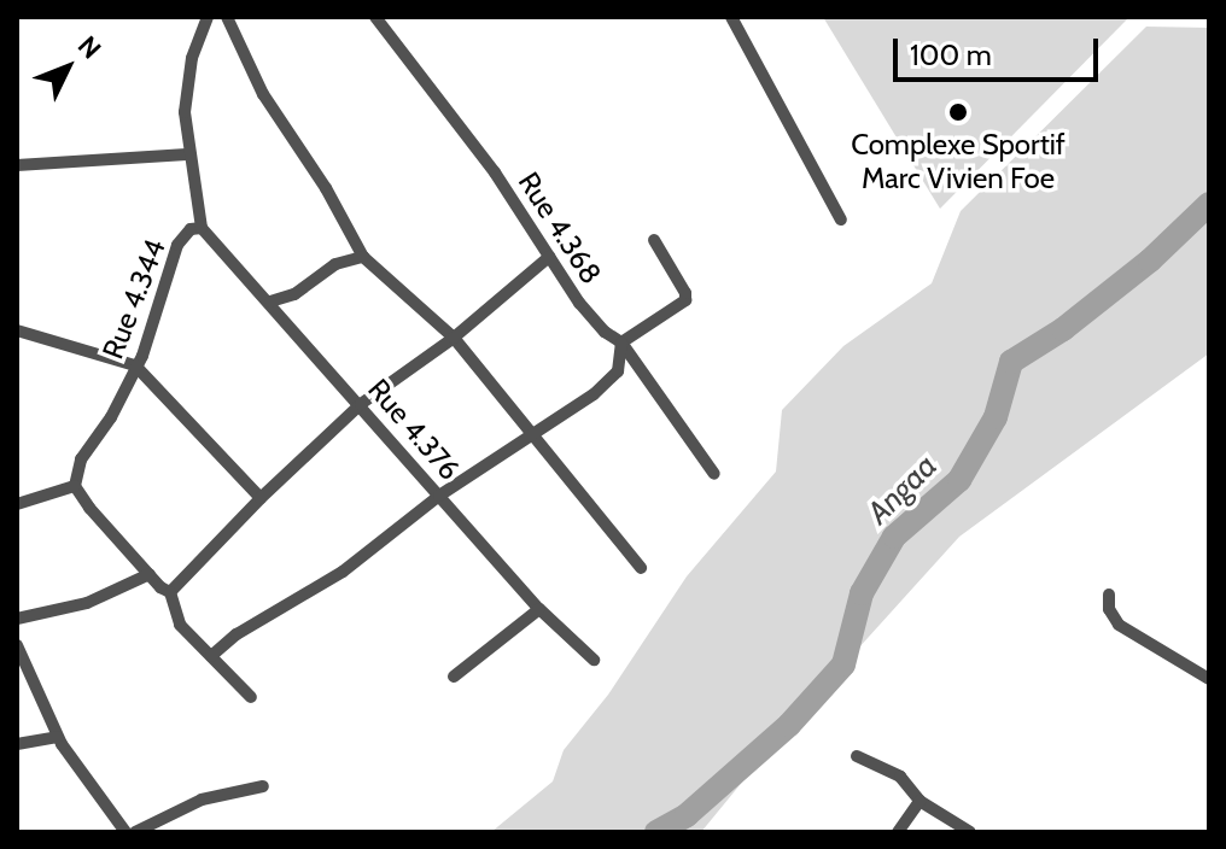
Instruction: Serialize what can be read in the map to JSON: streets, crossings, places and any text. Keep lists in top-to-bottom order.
{
  "streets": {
    "street": ["Rue 4.368", "Rue 4.344", "Rue 4.376"]
  },
  "crossings": [
    ["Rue 4.344", "Rue 4.376"]
  ],
  "water": ["Angaa"],
  "places": ["Complexe Sportif Marc Vivien Foe"],
  "scale_bar": "100 m",
  "north": "top right"
}
